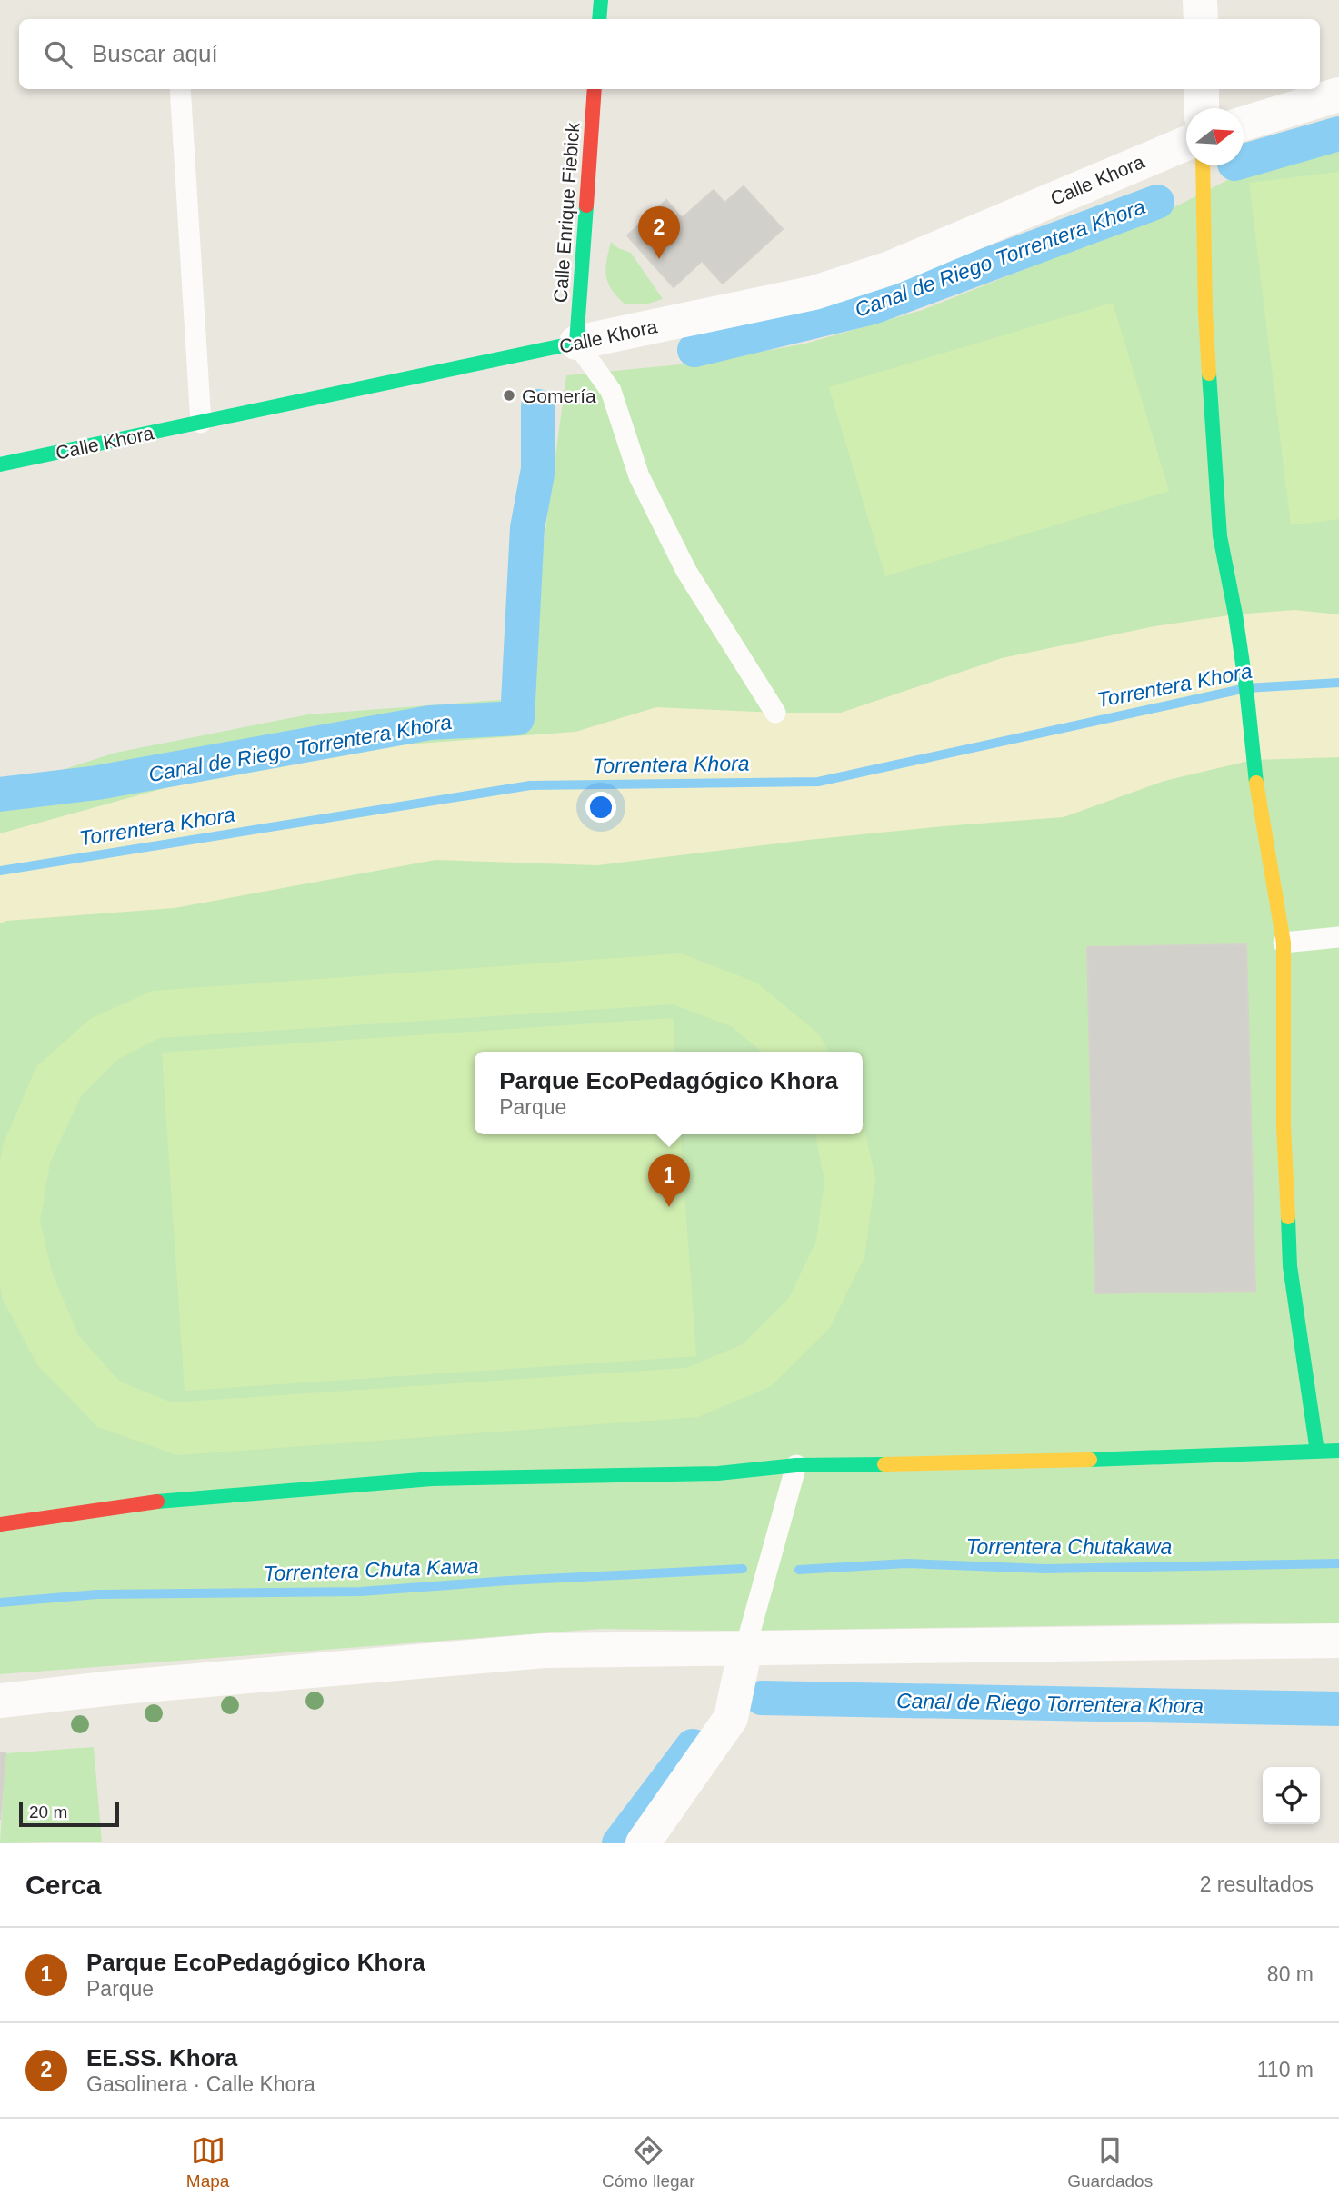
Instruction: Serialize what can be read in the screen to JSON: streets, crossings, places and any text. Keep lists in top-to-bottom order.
{
  "streets": {
    "street": ["Calle Khora", "Calle Enrique Fiebick"]
  },
  "crossings": [
    ["Calle Khora", "Calle Enrique Fiebick"]
  ],
  "water": [
    "Canal de Riego Torrentera Khora",
    "Torrentera Khora",
    "Torrentera Chutakawa",
    "Torrentera Chuta Kawa"
  ],
  "places": ["Gomería"],
  "scale_bar": "20 m",
  "north": "right",
  "page": {
    "search": "Buscar aquí",
    "pins": ["2", "1"],
    "popup": ["Parque EcoPedagógico Khora", "Parque"],
    "scale": "20 m",
    "heading": ["Cerca", "2 resultados"],
    "list": [
      {
        "mark": "1",
        "name": "Parque EcoPedagógico Khora",
        "note": "Parque",
        "value": "80 m"
      },
      {
        "mark": "2",
        "name": "EE.SS. Khora",
        "note": "Gasolinera · Calle Khora",
        "value": "110 m"
      }
    ],
    "nav": ["Mapa", "Cómo llegar", "Guardados"]
  }
}
